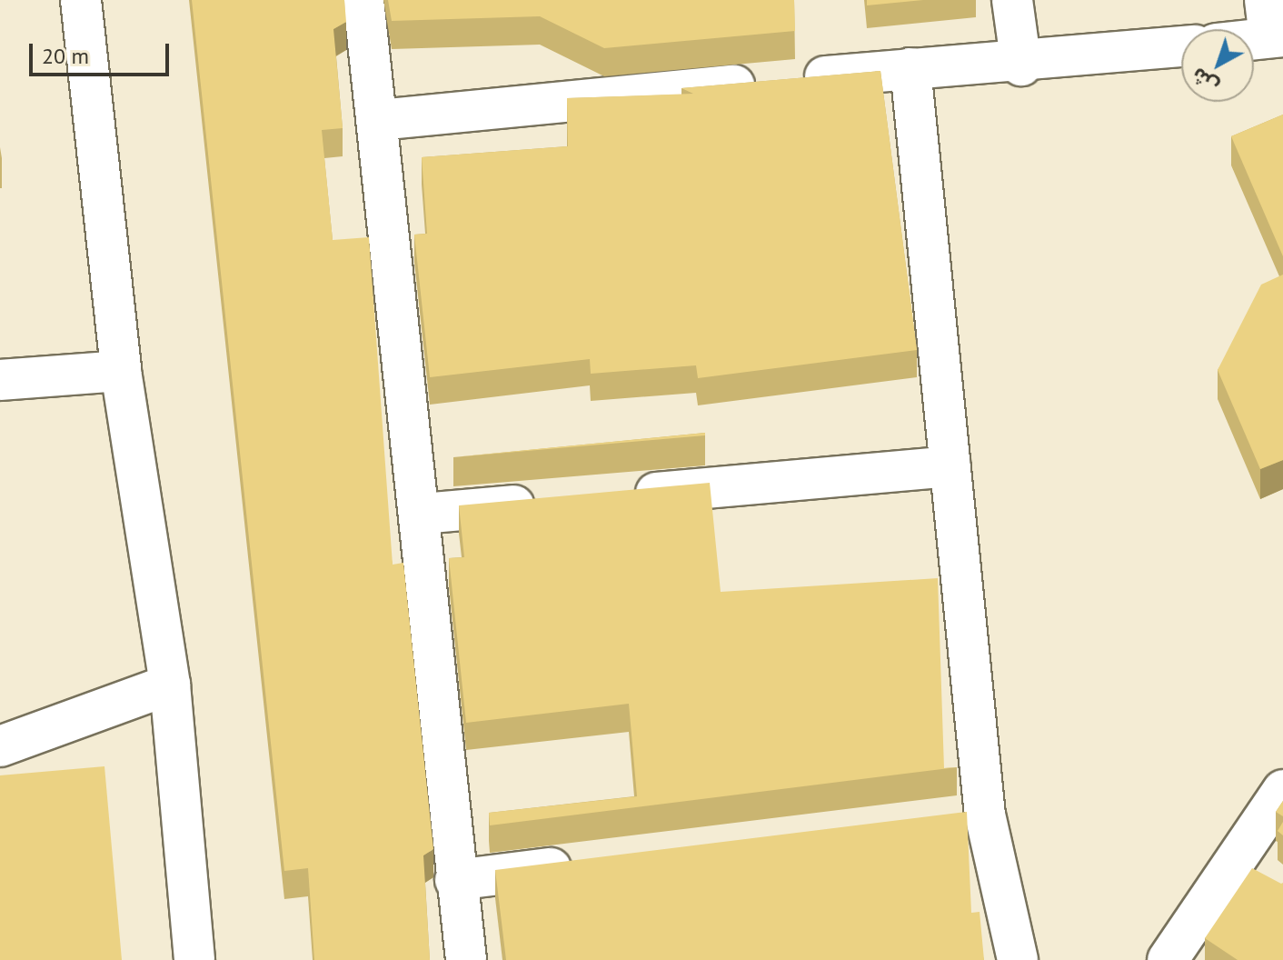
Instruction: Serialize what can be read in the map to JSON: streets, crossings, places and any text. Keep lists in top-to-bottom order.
{
  "scale_bar": "20 m",
  "north": "bottom left"
}
